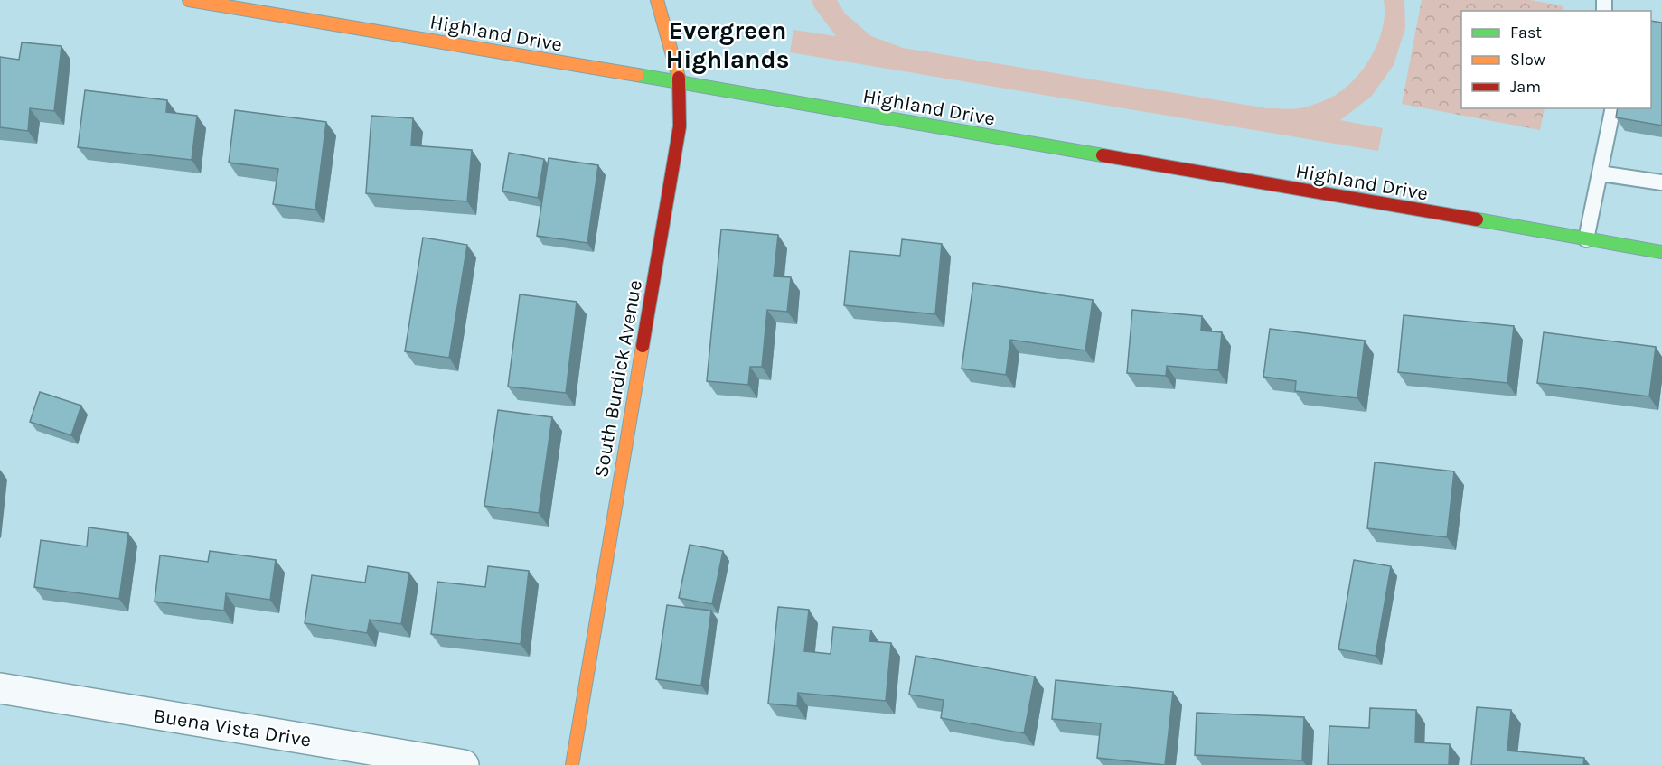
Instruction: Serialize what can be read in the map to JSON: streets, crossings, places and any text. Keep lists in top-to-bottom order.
{
  "streets": {
    "street": ["Highland Drive", "South Burdick Avenue", "Buena Vista Drive"]
  },
  "crossings": [
    ["Highland Drive", "South Burdick Avenue"]
  ],
  "districts": ["Evergreen Highlands"],
  "legend": ["Fast", "Slow", "Jam"]
}
